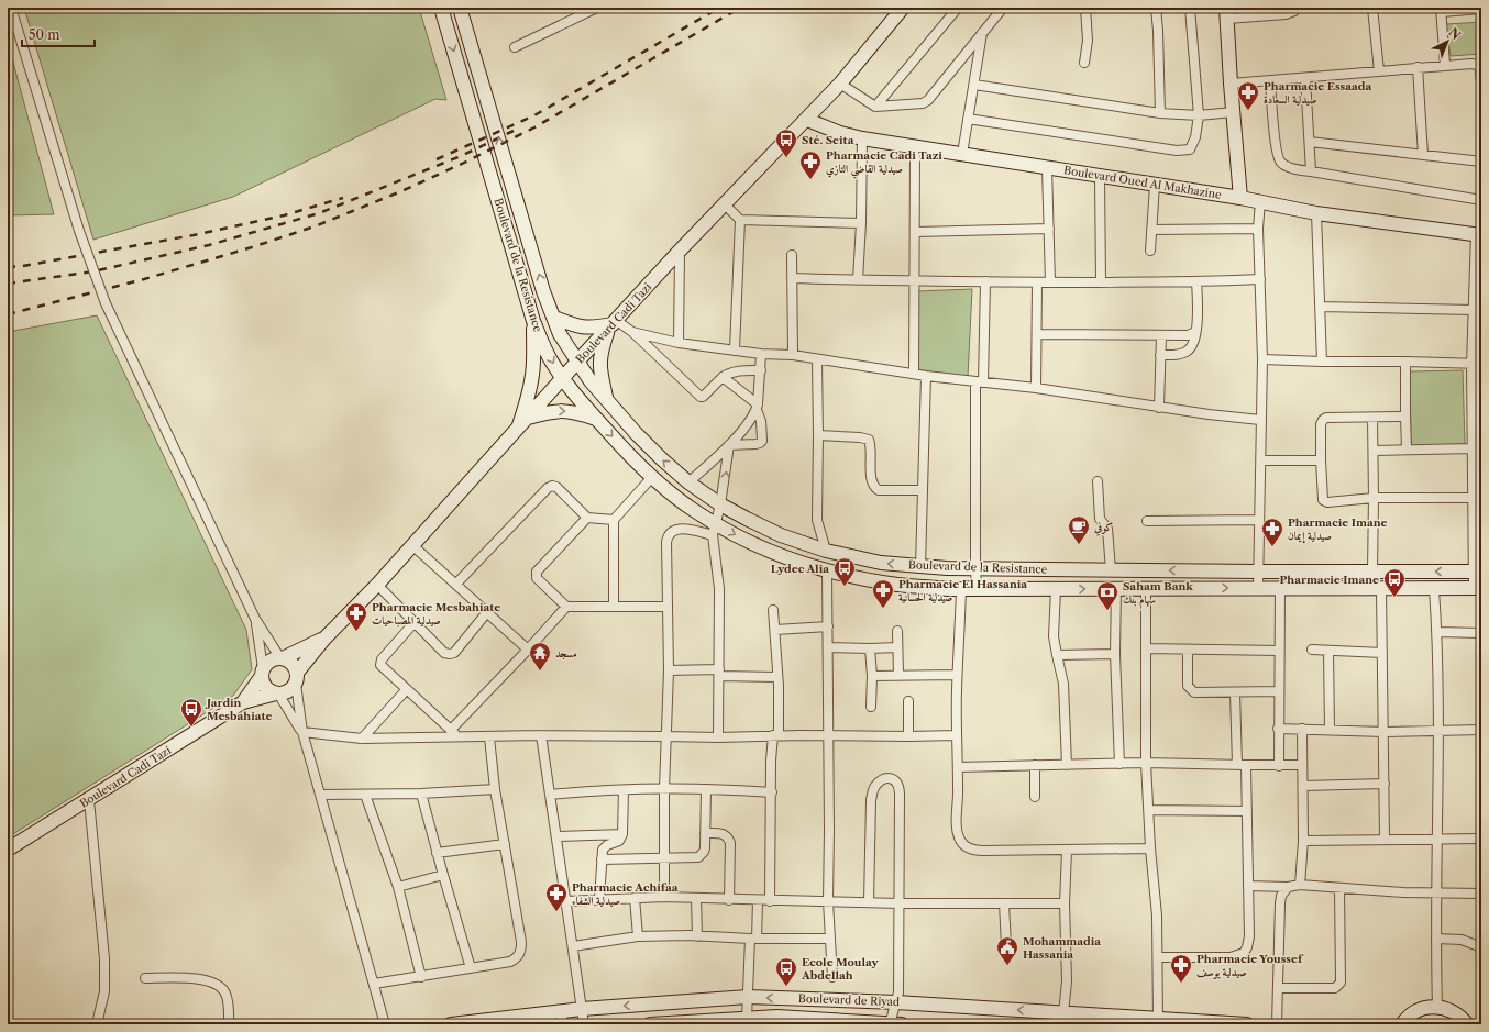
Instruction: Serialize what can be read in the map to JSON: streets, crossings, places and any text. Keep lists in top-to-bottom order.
{
  "streets": {
    "main road": [
      "Boulevard Oued Al Makhazine",
      "Boulevard de la Resistance",
      "Boulevard Cadi Tazi",
      "Boulevard de Riyad"
    ]
  },
  "crossings": [
    ["Boulevard Oued Al Makhazine", "Boulevard Cadi Tazi"],
    ["Boulevard de la Resistance", "Boulevard Cadi Tazi"]
  ],
  "places": {
    "pharmacy": [
      "Pharmacie Essaada صيدلية السعادة",
      "Pharmacie Cadi Tazi صيدلية القاضي التازي",
      "Pharmacie Imane صيدلية إيمان",
      "Pharmacie El Hassania صيدلية الحسانية",
      "Pharmacie Mesbahiate صيدلية المصباحيات",
      "Pharmacie Achifaa صيدلية الشفاء",
      "Pharmacie Youssef صيدلية يوسف"
    ],
    "bus stop": [
      "Sté. Seita",
      "Lydec Alia",
      "Pharmacie Imane",
      "Jardin Mesbahiate",
      "Ecole Moulay Abdellah"
    ],
    "cafe": ["كوفي"],
    "bank": ["Saham Bank سهام بنك"],
    "temple": ["مسجد"],
    "public building": ["Mohammadia Hassania"]
  },
  "scale_bar": "50 m",
  "north": "top right"
}
